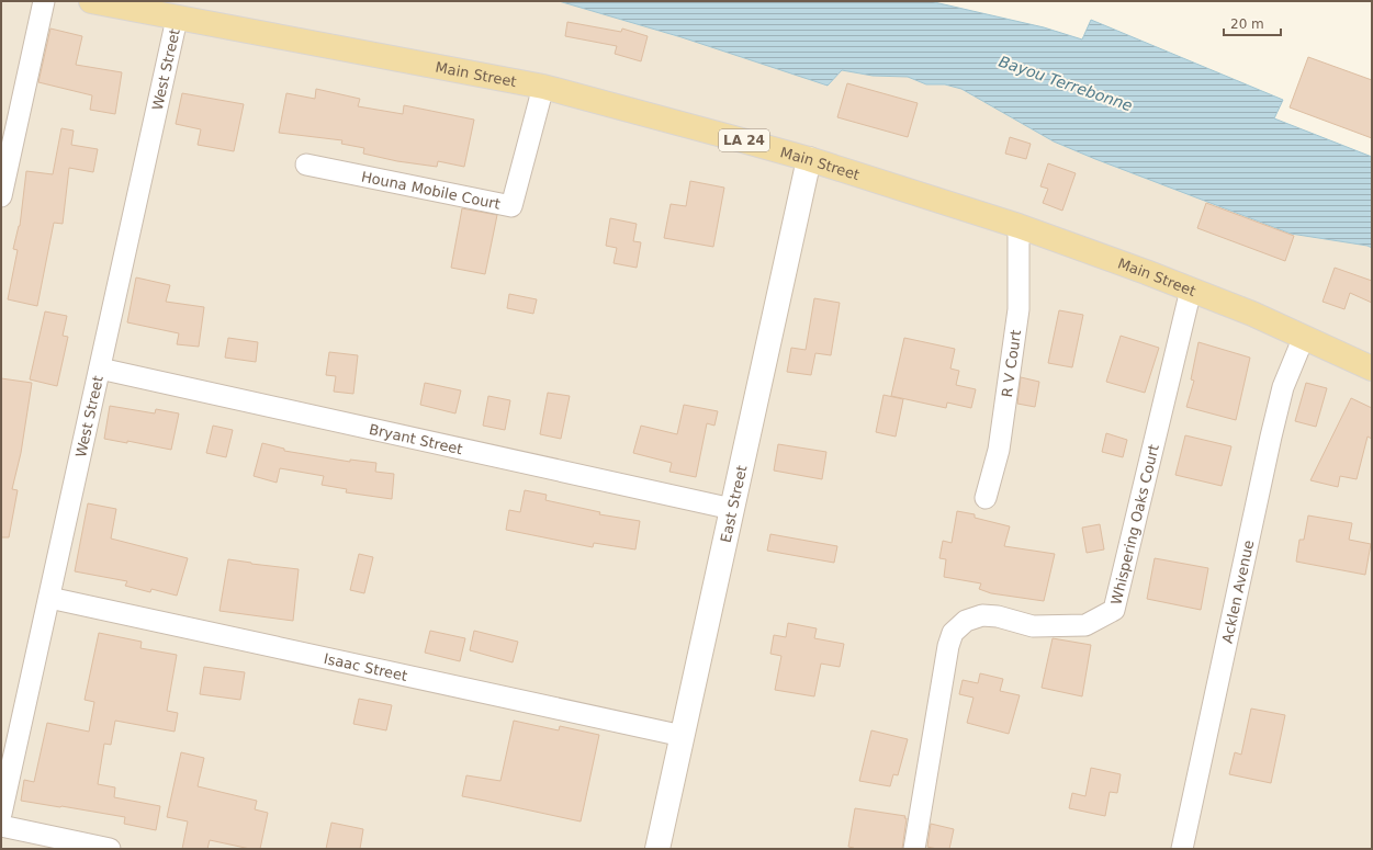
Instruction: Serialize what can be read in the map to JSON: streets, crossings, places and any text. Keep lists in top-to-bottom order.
{
  "streets": {
    "main road": ["Main Street", "LA 24"],
    "street": [
      "West Street",
      "Houna Mobile Court",
      "R V Court",
      "Bryant Street",
      "East Street",
      "Whispering Oaks Court",
      "Acklen Avenue",
      "Isaac Street"
    ]
  },
  "crossings": [
    ["West Street", "Main Street"],
    ["West Street", "Bryant Street"],
    ["West Street", "Isaac Street"],
    ["Main Street", "Houna Mobile Court"],
    ["Main Street", "R V Court"],
    ["Main Street", "East Street"],
    ["Main Street", "Whispering Oaks Court"],
    ["Main Street", "Acklen Avenue"],
    ["Bryant Street", "East Street"],
    ["East Street", "Isaac Street"]
  ],
  "water": ["Bayou Terrebonne"],
  "scale_bar": "20 m"
}
